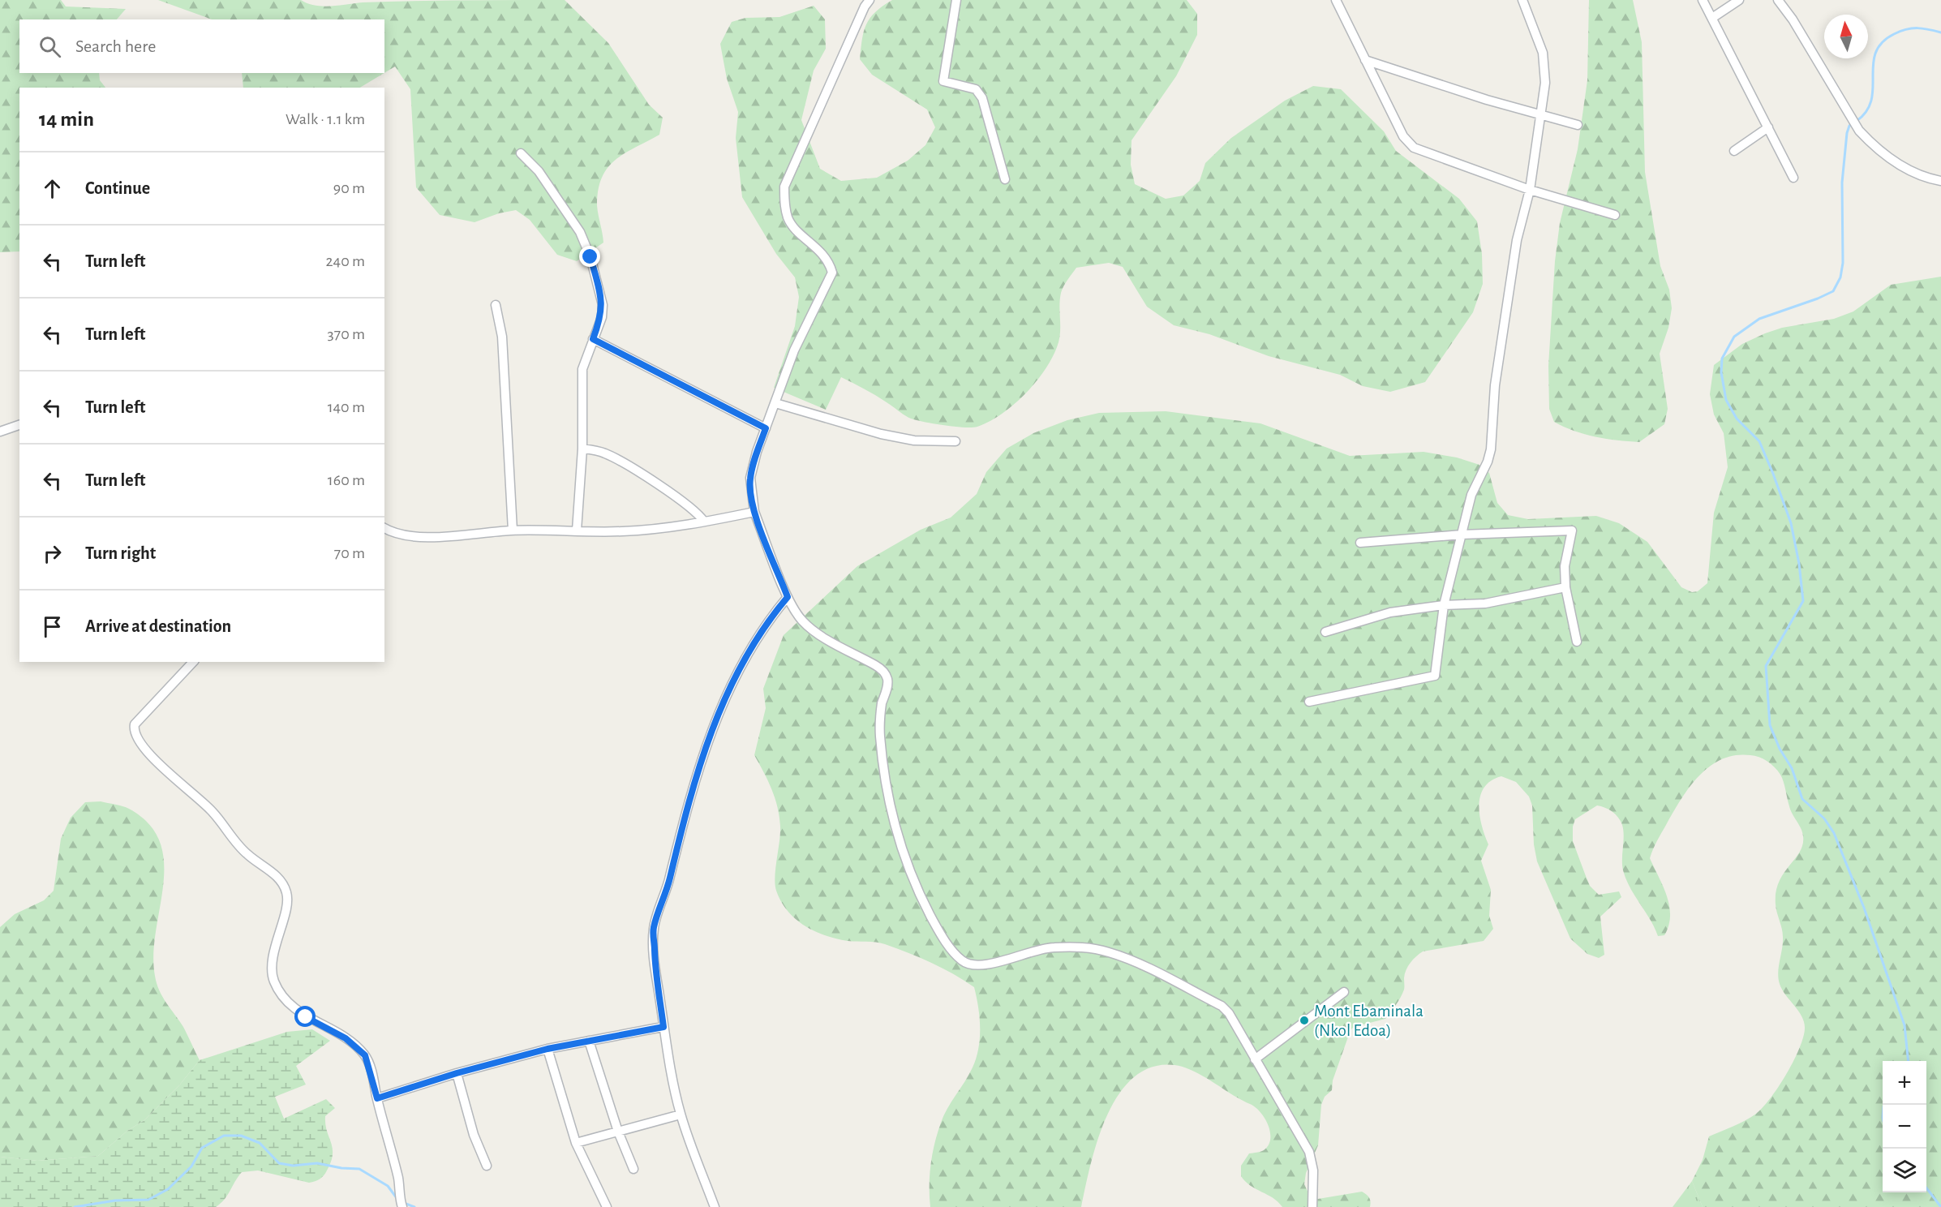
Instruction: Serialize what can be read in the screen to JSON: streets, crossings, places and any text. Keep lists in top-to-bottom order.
{
  "places": ["Mont Ebaminala (Nkol Edoa)"],
  "north": "top",
  "page": {
    "search": "Search here",
    "heading": ["14 min", "Walk · 1.1 km"],
    "list": [
      ["Continue", "90 m"],
      ["Turn left", "240 m"],
      ["Turn left", "370 m"],
      ["Turn left", "140 m"],
      ["Turn left", "160 m"],
      ["Turn right", "70 m"],
      "Arrive at destination"
    ],
    "map_buttons": ["+", "−"]
  }
}
